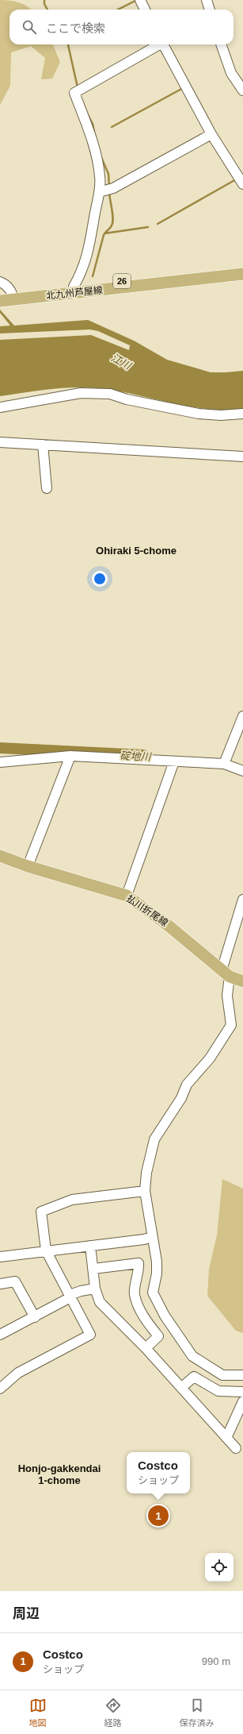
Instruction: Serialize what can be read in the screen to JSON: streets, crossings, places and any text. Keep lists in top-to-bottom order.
{
  "streets": {
    "main road": ["26", "北九州芦屋線", "払川折尾線"]
  },
  "districts": ["Ohiraki 5-chome", "Honjo-gakkendai 1-chome"],
  "water": ["江川", "碇地川"],
  "page": {
    "search": "ここで検索",
    "popup": ["Costco", "ショップ"],
    "pins": "1",
    "heading": "周辺",
    "list": [
      {
        "mark": "1",
        "name": "Costco",
        "note": "ショップ",
        "value": "990 m"
      }
    ],
    "nav": ["地図", "経路", "保存済み"]
  }
}
